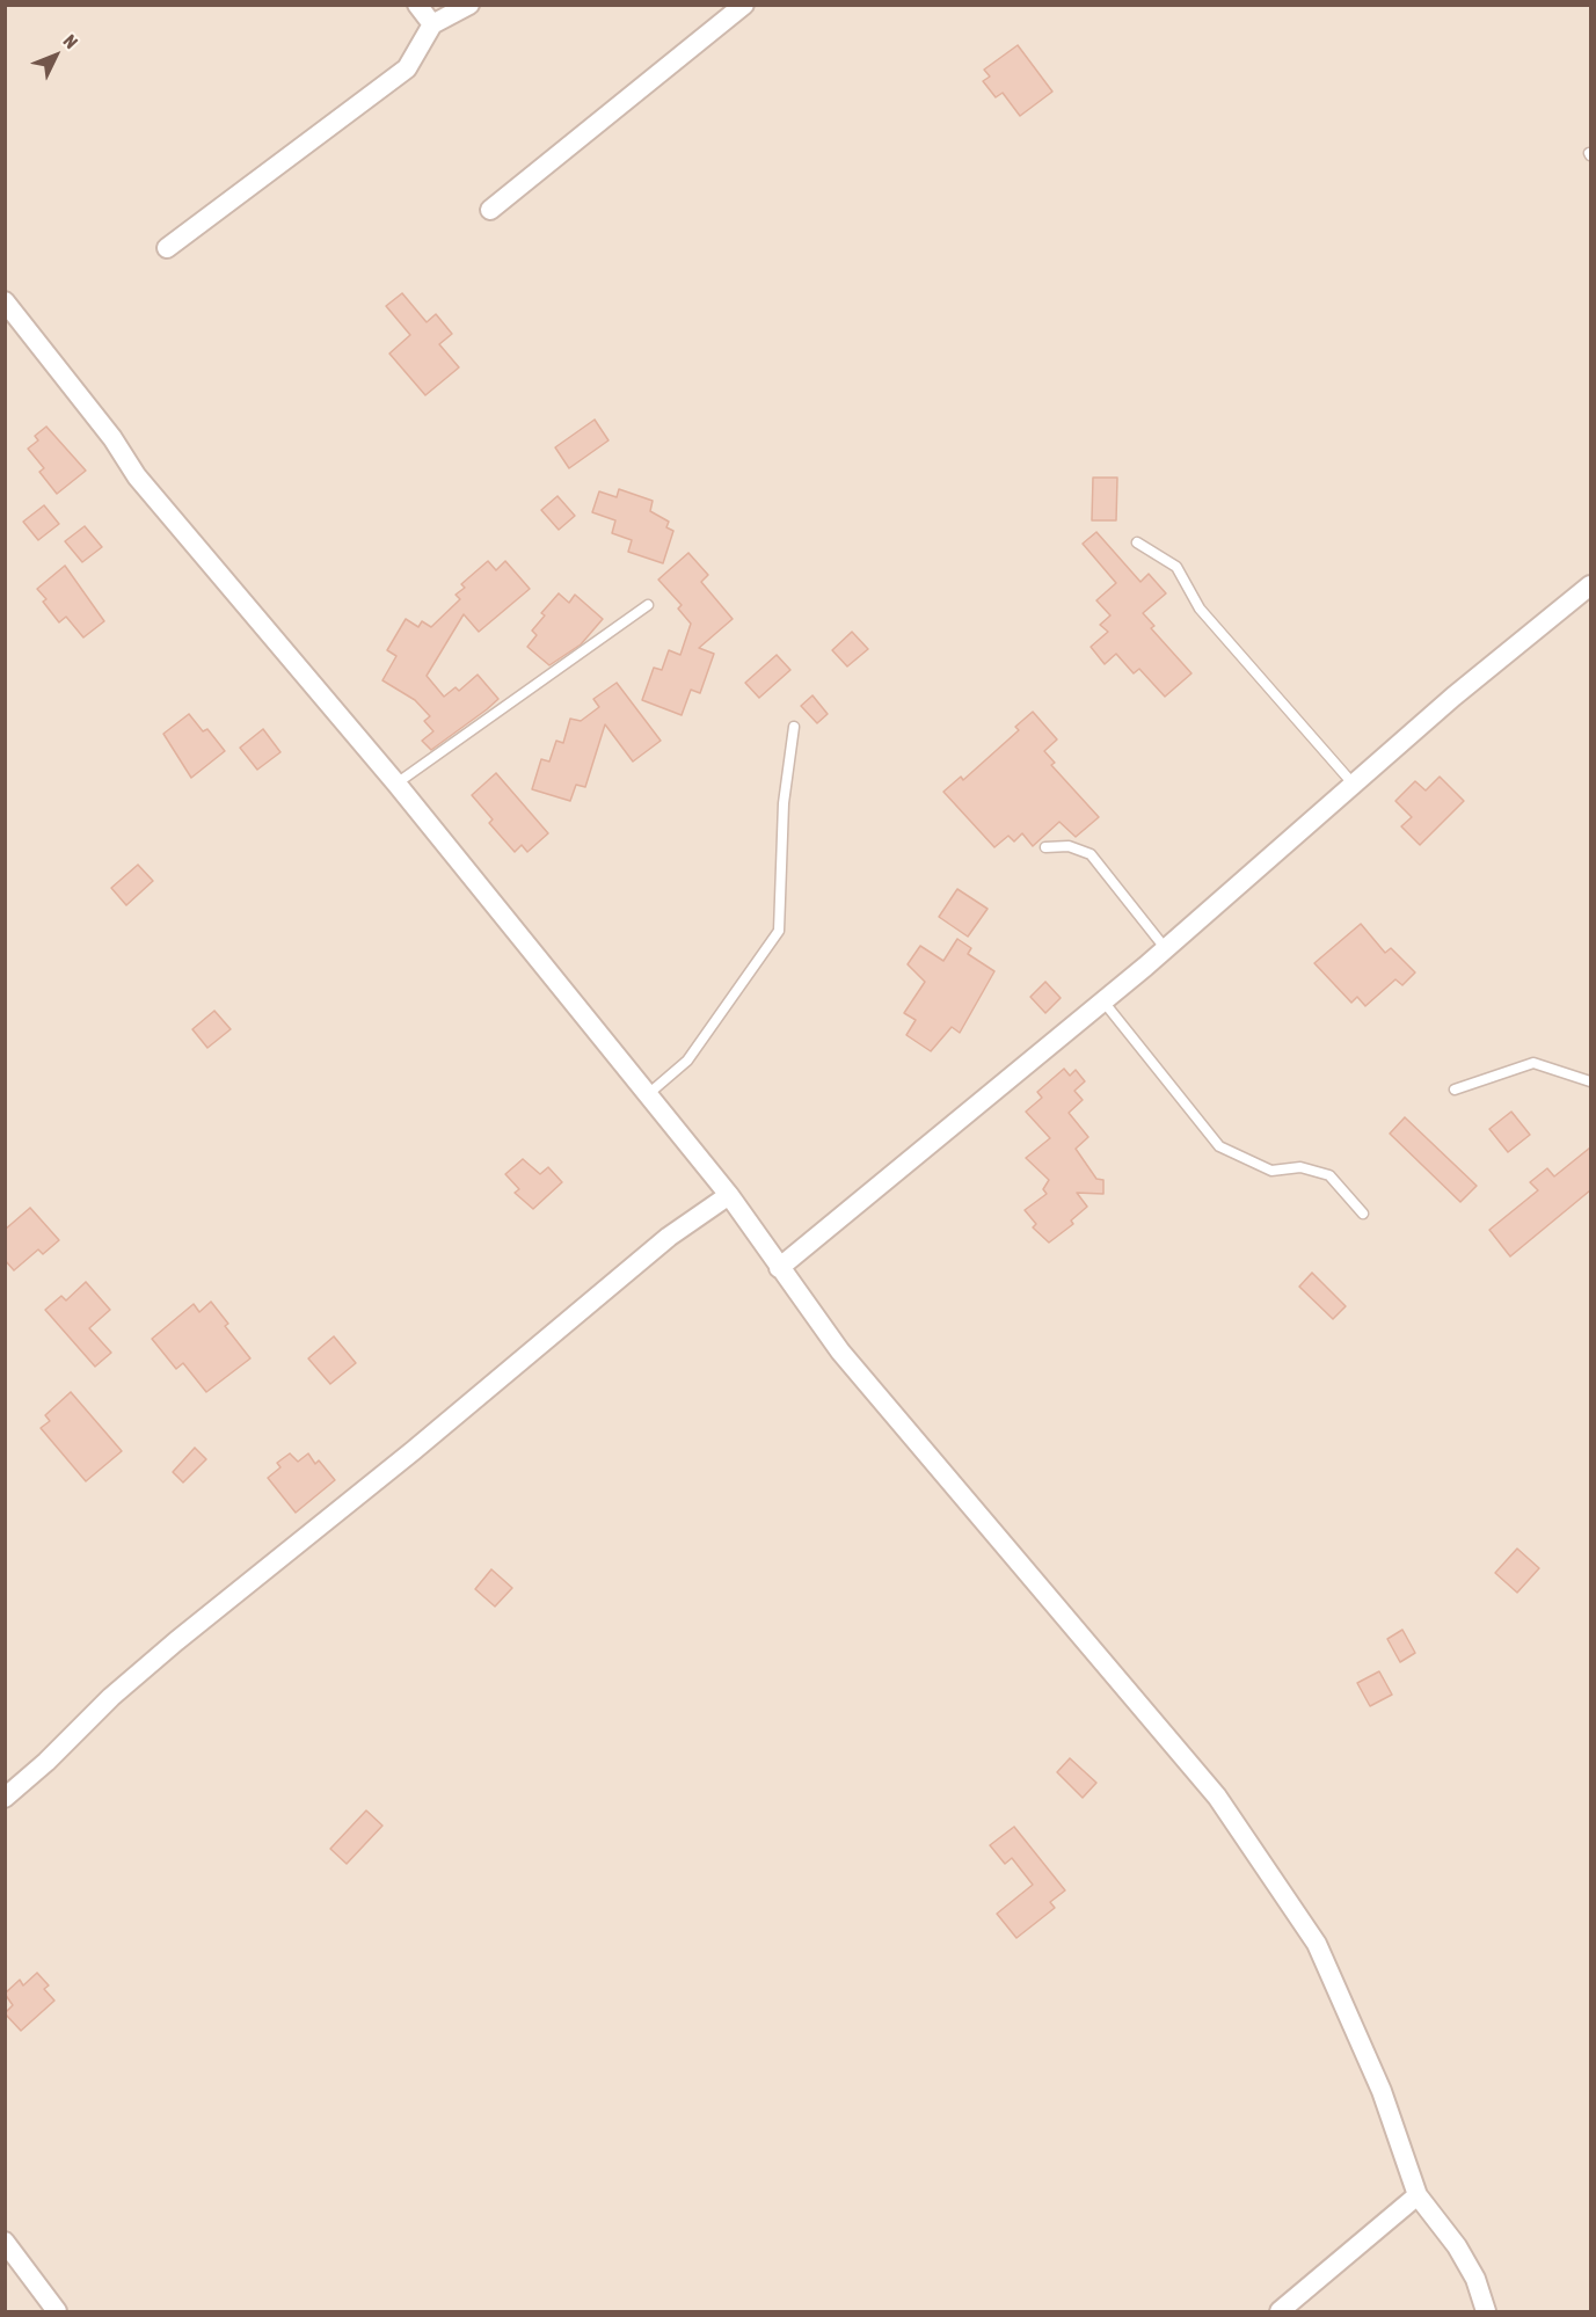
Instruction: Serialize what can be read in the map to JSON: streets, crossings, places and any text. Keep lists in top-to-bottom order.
{
  "north": "top right"
}
